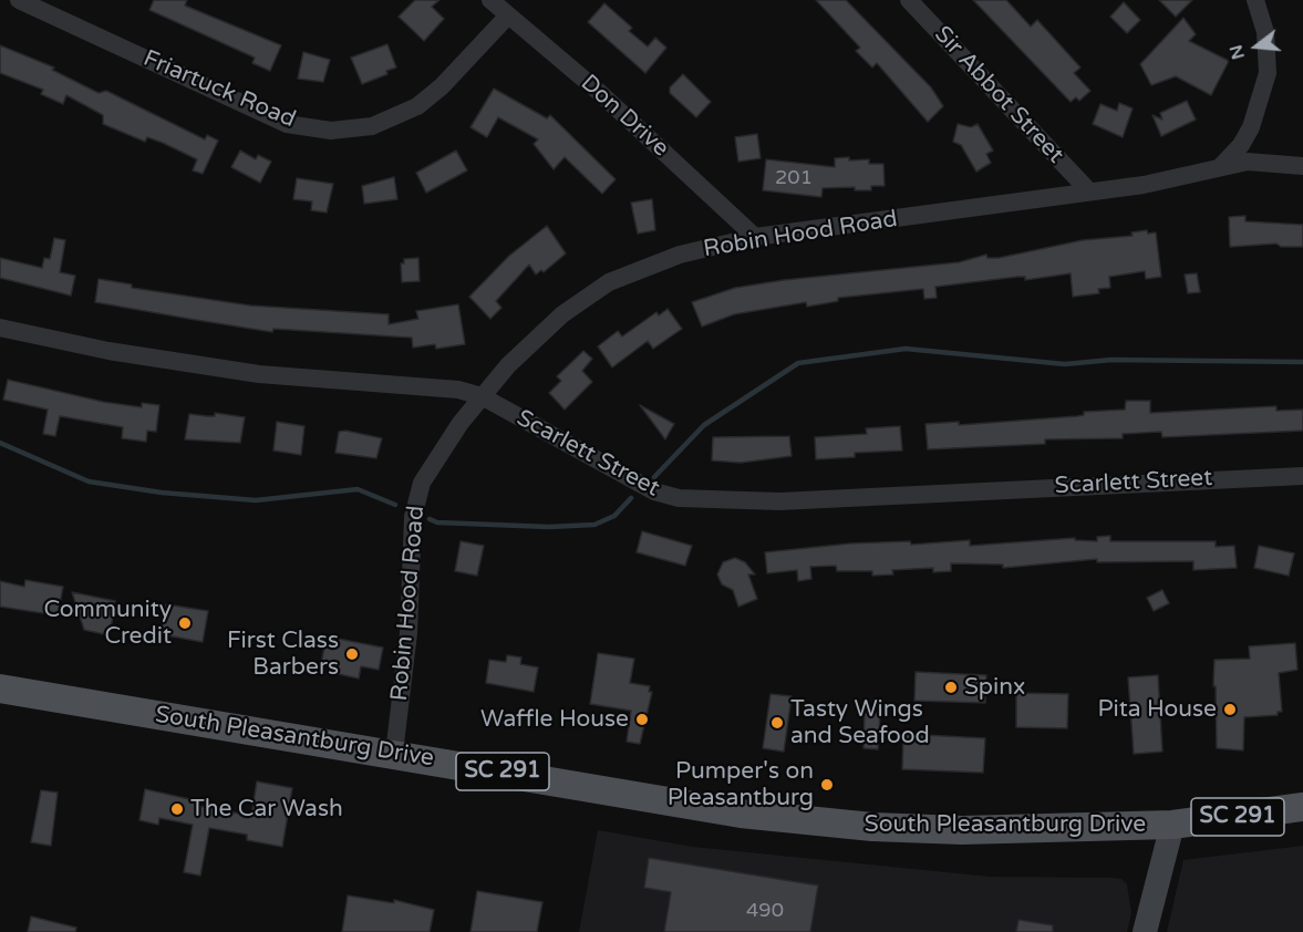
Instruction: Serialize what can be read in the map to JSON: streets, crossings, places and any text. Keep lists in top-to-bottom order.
{
  "streets": {
    "main road": ["South Pleasantburg Drive", "SC 291"],
    "street": [
      "Friartuck Road",
      "Sir Abbot Street",
      "Don Drive",
      "Robin Hood Road",
      "Scarlett Street"
    ]
  },
  "crossings": [
    ["Friartuck Road", "Don Drive"],
    ["Sir Abbot Street", "Robin Hood Road"],
    ["Don Drive", "Robin Hood Road"],
    ["Robin Hood Road", "Scarlett Street"],
    ["Robin Hood Road", "South Pleasantburg Drive"]
  ],
  "places": [
    "Community Credit",
    "First Class Barbers",
    "Spinx",
    "Pita House",
    "Waffle House",
    "Tasty Wings and Seafood",
    "Pumper's on Pleasantburg",
    "The Car Wash"
  ],
  "house_numbers": ["201", "490"],
  "north": "left"
}
